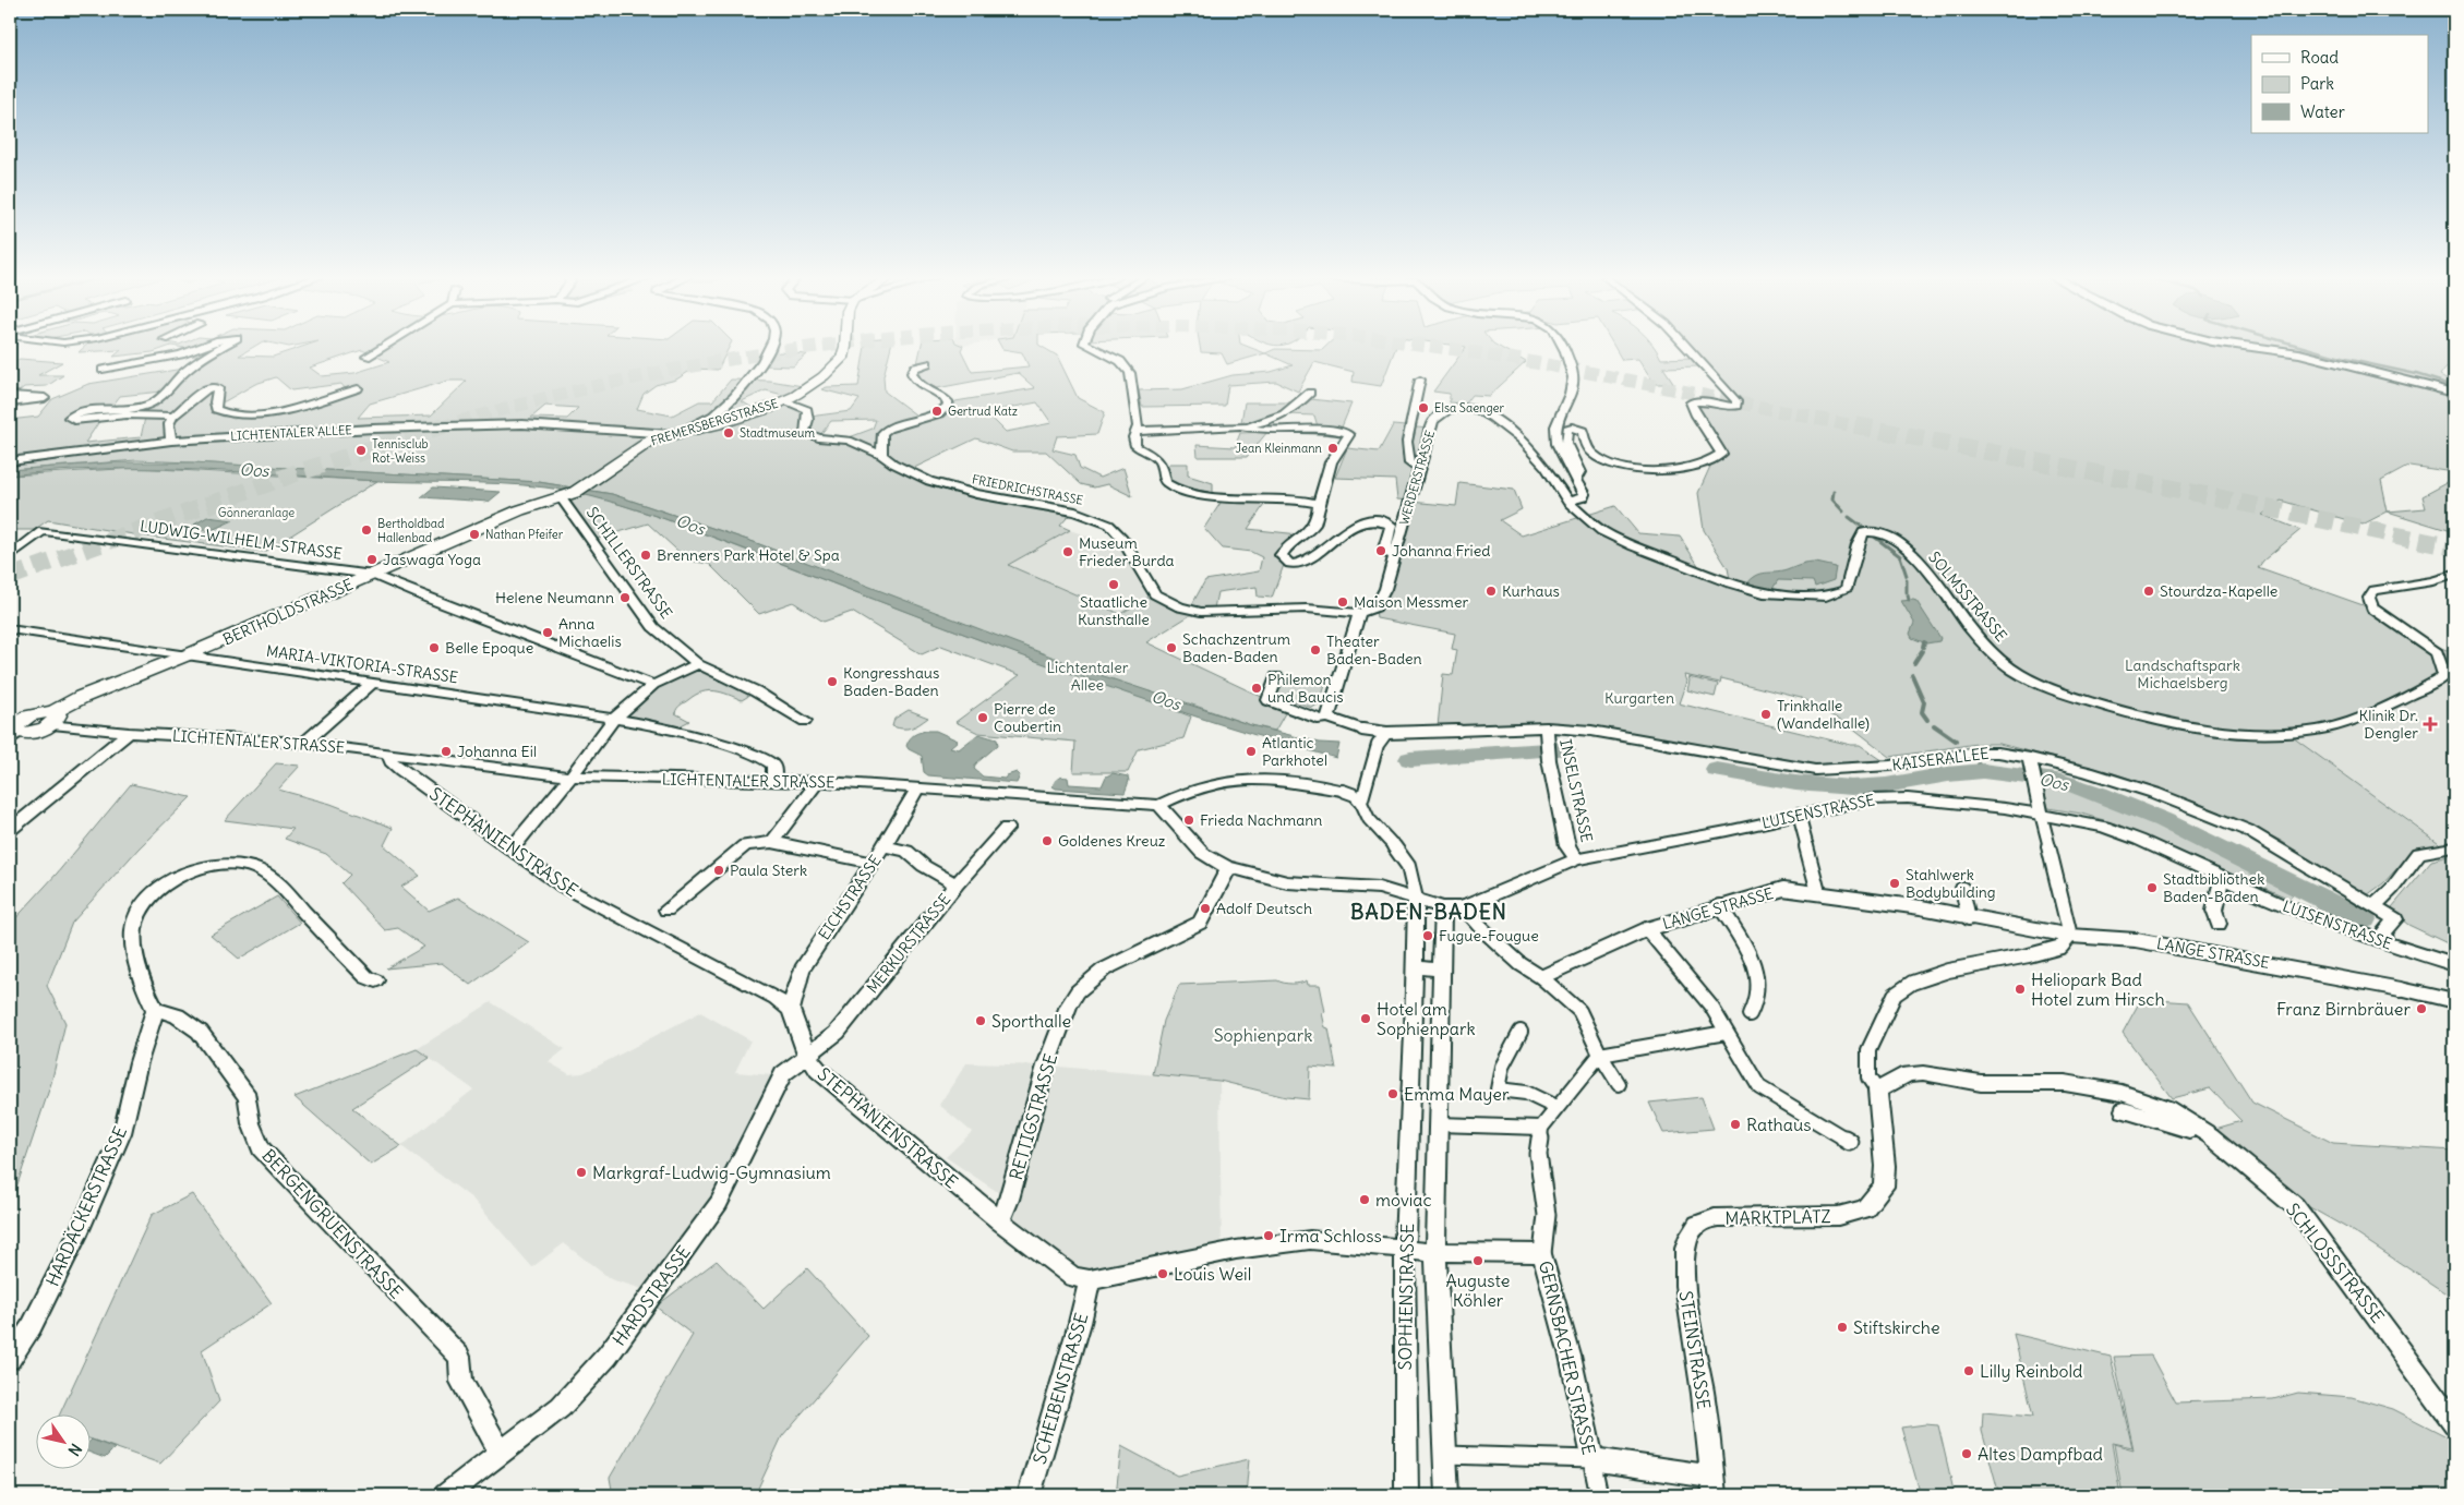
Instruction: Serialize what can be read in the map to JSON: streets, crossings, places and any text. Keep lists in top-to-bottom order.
{
  "streets": {
    "main road": ["FREMERSBERGSTRASSE", "BERTHOLDSTRASSE"],
    "street": [
      "LICHTENTALER ALLEE",
      "WERDERSTRASSE",
      "FRIEDRICHSTRASSE",
      "LUDWIG-WILHELM-STRASSE",
      "SCHILLERSTRASSE",
      "SOLMSSTRASSE",
      "MARIA-VIKTORIA-STRASSE",
      "LICHTENTALER STRASSE",
      "KAISERALLEE",
      "INSELSTRASSE",
      "LUISENSTRASSE",
      "STEPHANIENSTRASSE",
      "EICHSTRASSE",
      "LANGE STRASSE",
      "MERKURSTRASSE",
      "RETTIGSTRASSE",
      "HARDÄCKERSTRASSE",
      "MARKTPLATZ",
      "BERGENGRUENSTRASSE",
      "SCHLOSSSTRASSE",
      "HARDSTRASSE",
      "SOPHIENSTRASSE",
      "STEINSTRASSE",
      "GERNSBACHER STRASSE",
      "SCHEIBENSTRASSE"
    ]
  },
  "crossings": [
    ["FREMERSBERGSTRASSE", "LICHTENTALER ALLEE"],
    ["FREMERSBERGSTRASSE", "FRIEDRICHSTRASSE"],
    ["FREMERSBERGSTRASSE", "SCHILLERSTRASSE"],
    ["FREMERSBERGSTRASSE", "BERTHOLDSTRASSE"],
    ["WERDERSTRASSE", "FRIEDRICHSTRASSE"],
    ["WERDERSTRASSE", "SOLMSSTRASSE"],
    ["LUDWIG-WILHELM-STRASSE", "BERTHOLDSTRASSE"],
    ["SCHILLERSTRASSE", "BERTHOLDSTRASSE"],
    ["BERTHOLDSTRASSE", "MARIA-VIKTORIA-STRASSE"],
    ["BERTHOLDSTRASSE", "LICHTENTALER STRASSE"],
    ["MARIA-VIKTORIA-STRASSE", "LICHTENTALER STRASSE"],
    ["LICHTENTALER STRASSE", "STEPHANIENSTRASSE"],
    ["LICHTENTALER STRASSE", "EICHSTRASSE"],
    ["KAISERALLEE", "INSELSTRASSE"],
    ["KAISERALLEE", "LUISENSTRASSE"],
    ["INSELSTRASSE", "LUISENSTRASSE"],
    ["LUISENSTRASSE", "SOPHIENSTRASSE"],
    ["STEPHANIENSTRASSE", "EICHSTRASSE"],
    ["STEPHANIENSTRASSE", "MERKURSTRASSE"],
    ["STEPHANIENSTRASSE", "RETTIGSTRASSE"],
    ["STEPHANIENSTRASSE", "HARDSTRASSE"],
    ["STEPHANIENSTRASSE", "SCHEIBENSTRASSE"],
    ["MERKURSTRASSE", "HARDSTRASSE"],
    ["HARDÄCKERSTRASSE", "BERGENGRUENSTRASSE"],
    ["MARKTPLATZ", "SCHLOSSSTRASSE"],
    ["MARKTPLATZ", "STEINSTRASSE"],
    ["BERGENGRUENSTRASSE", "HARDSTRASSE"]
  ],
  "districts": ["BADEN-BADEN"],
  "water": ["Oos"],
  "parks": [
    "Gönneranlage",
    "Landschaftspark Michaelsberg",
    "Lichtentaler Allee",
    "Kurgarten",
    "Sophienpark"
  ],
  "places": {
    "other": [
      "Elsa Saenger",
      "Gertrud Katz",
      "Stadtmuseum",
      "Jean Kleinmann",
      "Tennisclub Rot-Weiss",
      "Bertholdbad Hallenbad",
      "Nathan Pfeifer",
      "Johanna Fried",
      "Museum Frieder Burda",
      "Brenners Park Hotel & Spa",
      "Jaswaga Yoga",
      "Staatliche Kunsthalle",
      "Kurhaus",
      "Stourdza-Kapelle",
      "Helene Neumann",
      "Maison Messmer",
      "Anna Michaelis",
      "Belle Epoque",
      "Schachzentrum Baden-Baden",
      "Theater Baden-Baden",
      "Kongresshaus Baden-Baden",
      "Philemon und Baucis",
      "Trinkhalle (Wandelhalle)",
      "Pierre de Coubertin",
      "Johanna Eil",
      "Atlantic Parkhotel",
      "Frieda Nachmann",
      "Goldenes Kreuz",
      "Paula Sterk",
      "Stahlwerk Bodybuilding",
      "Stadtbibliothek Baden-Baden",
      "Adolf Deutsch",
      "Fugue-Fougue",
      "Heliopark Bad Hotel zum Hirsch",
      "Franz Birnbräuer",
      "Hotel am Sophienpark",
      "Sporthalle",
      "Emma Mayer",
      "Rathaus",
      "Markgraf-Ludwig-Gymnasium",
      "moviac",
      "Irma Schloss",
      "Auguste Köhler",
      "Louis Weil",
      "Stiftskirche",
      "Lilly Reinbold",
      "Altes Dampfbad"
    ],
    "health": ["Klinik Dr. Dengler"]
  },
  "legend": ["Road", "Park", "Water"],
  "north": "bottom right"
}
